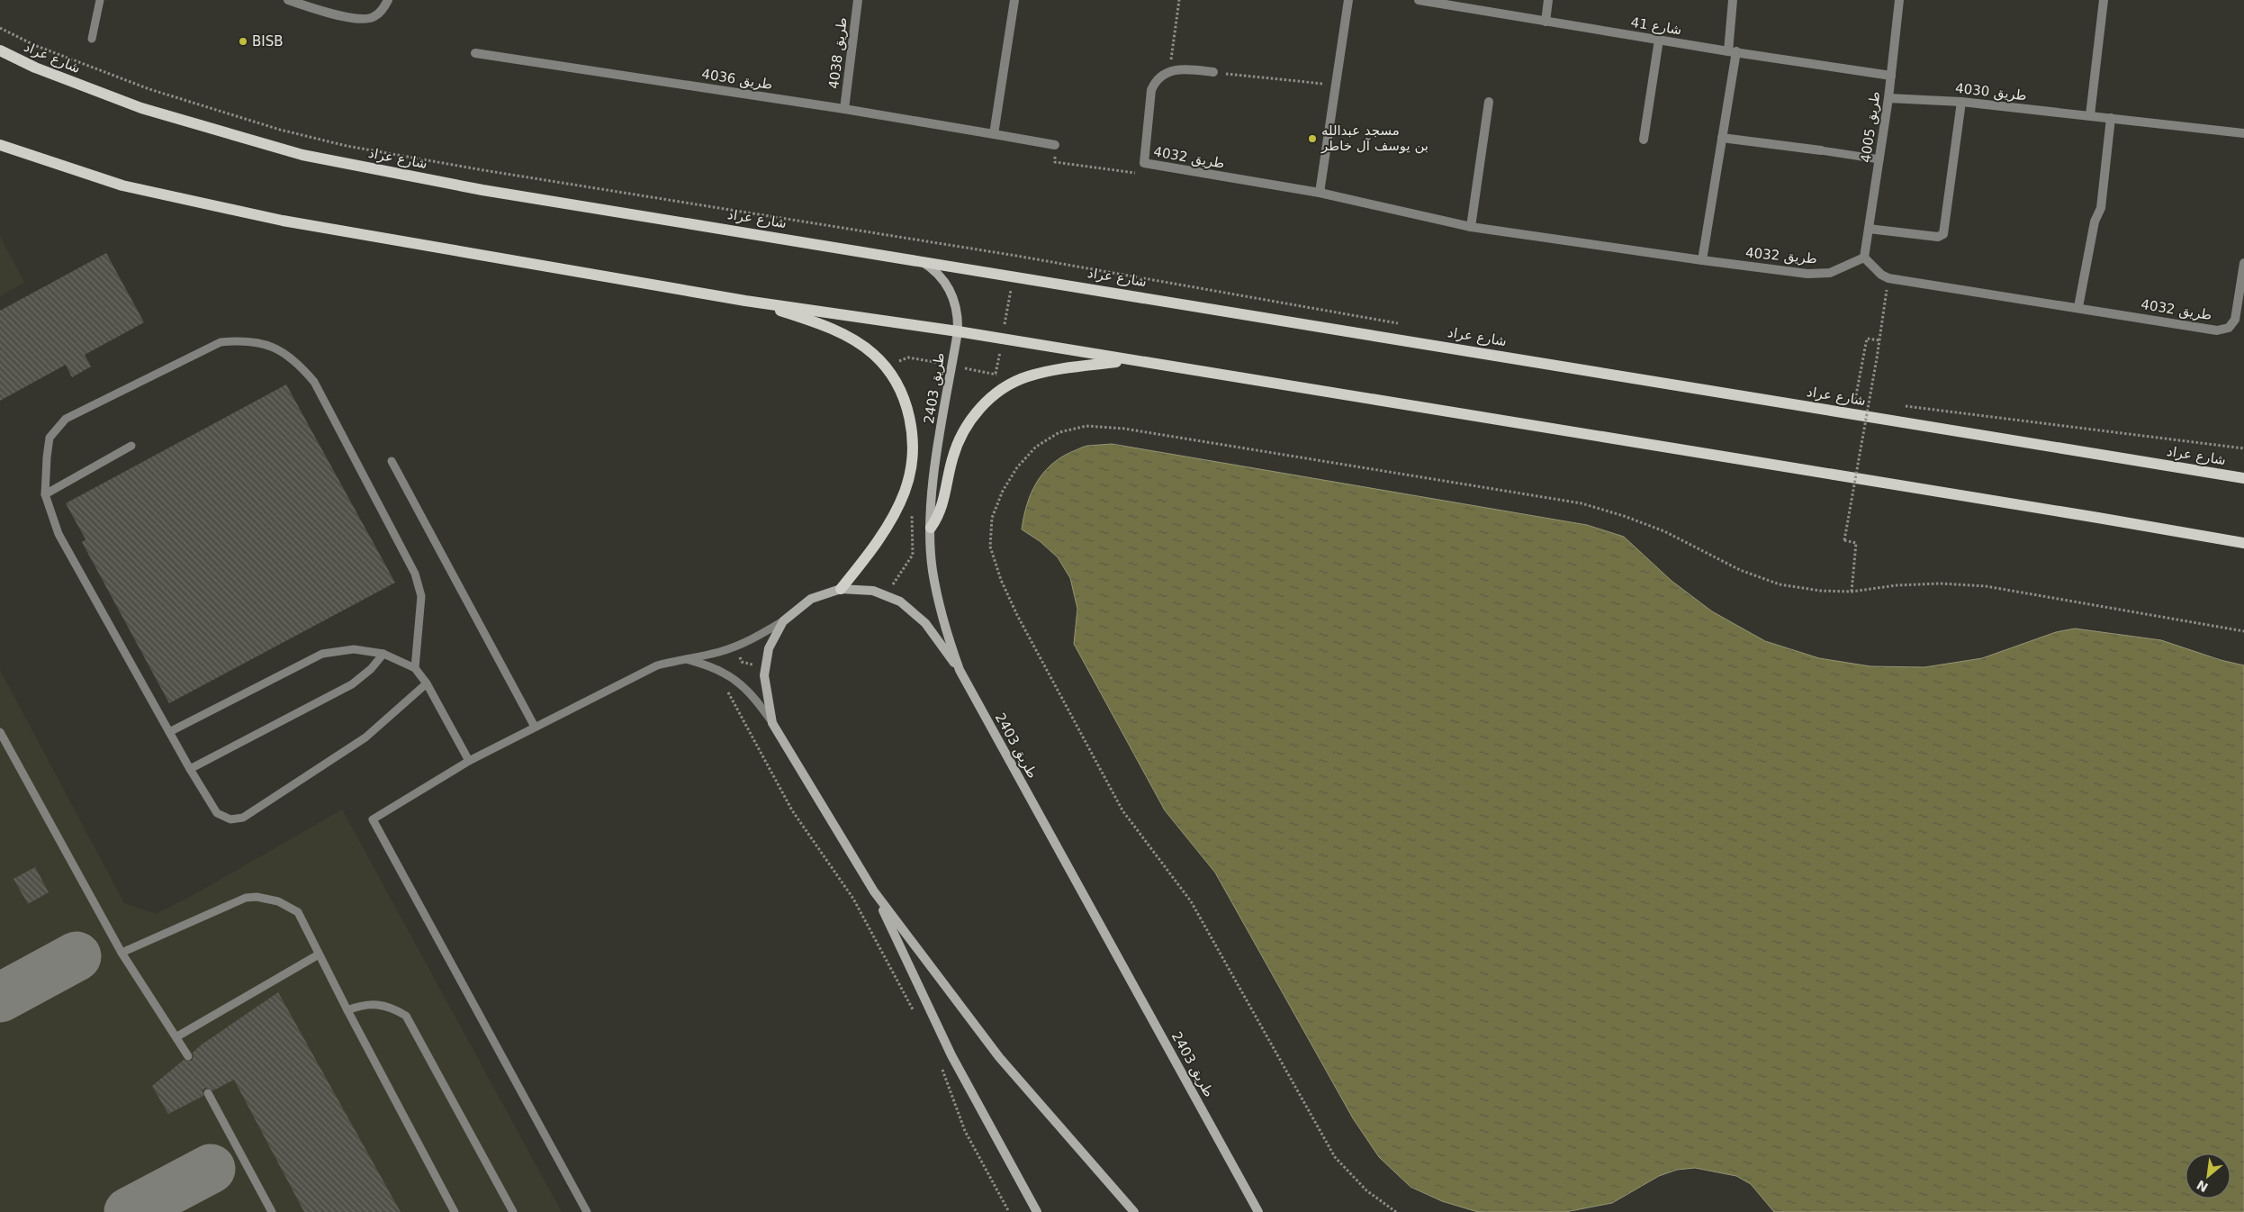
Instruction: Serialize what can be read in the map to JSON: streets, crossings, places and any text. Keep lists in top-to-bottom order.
{
  "streets": {
    "main road": ["شارع عراد", "طريق 2403"],
    "street": [
      "شارع 41",
      "طريق 4038",
      "طريق 4036",
      "طريق 4030",
      "طريق 4005",
      "طريق 4032"
    ]
  },
  "crossings": [
    ["شارع 41", "طريق 4005"],
    ["طريق 4038", "طريق 4036"],
    ["شارع عراد", "طريق 2403"],
    ["طريق 4030", "طريق 4005"],
    ["طريق 4005", "طريق 4032"]
  ],
  "places": ["BISB", "مسجد عبدالله بن يوسف آل خاطر"],
  "north": "bottom left"
}
